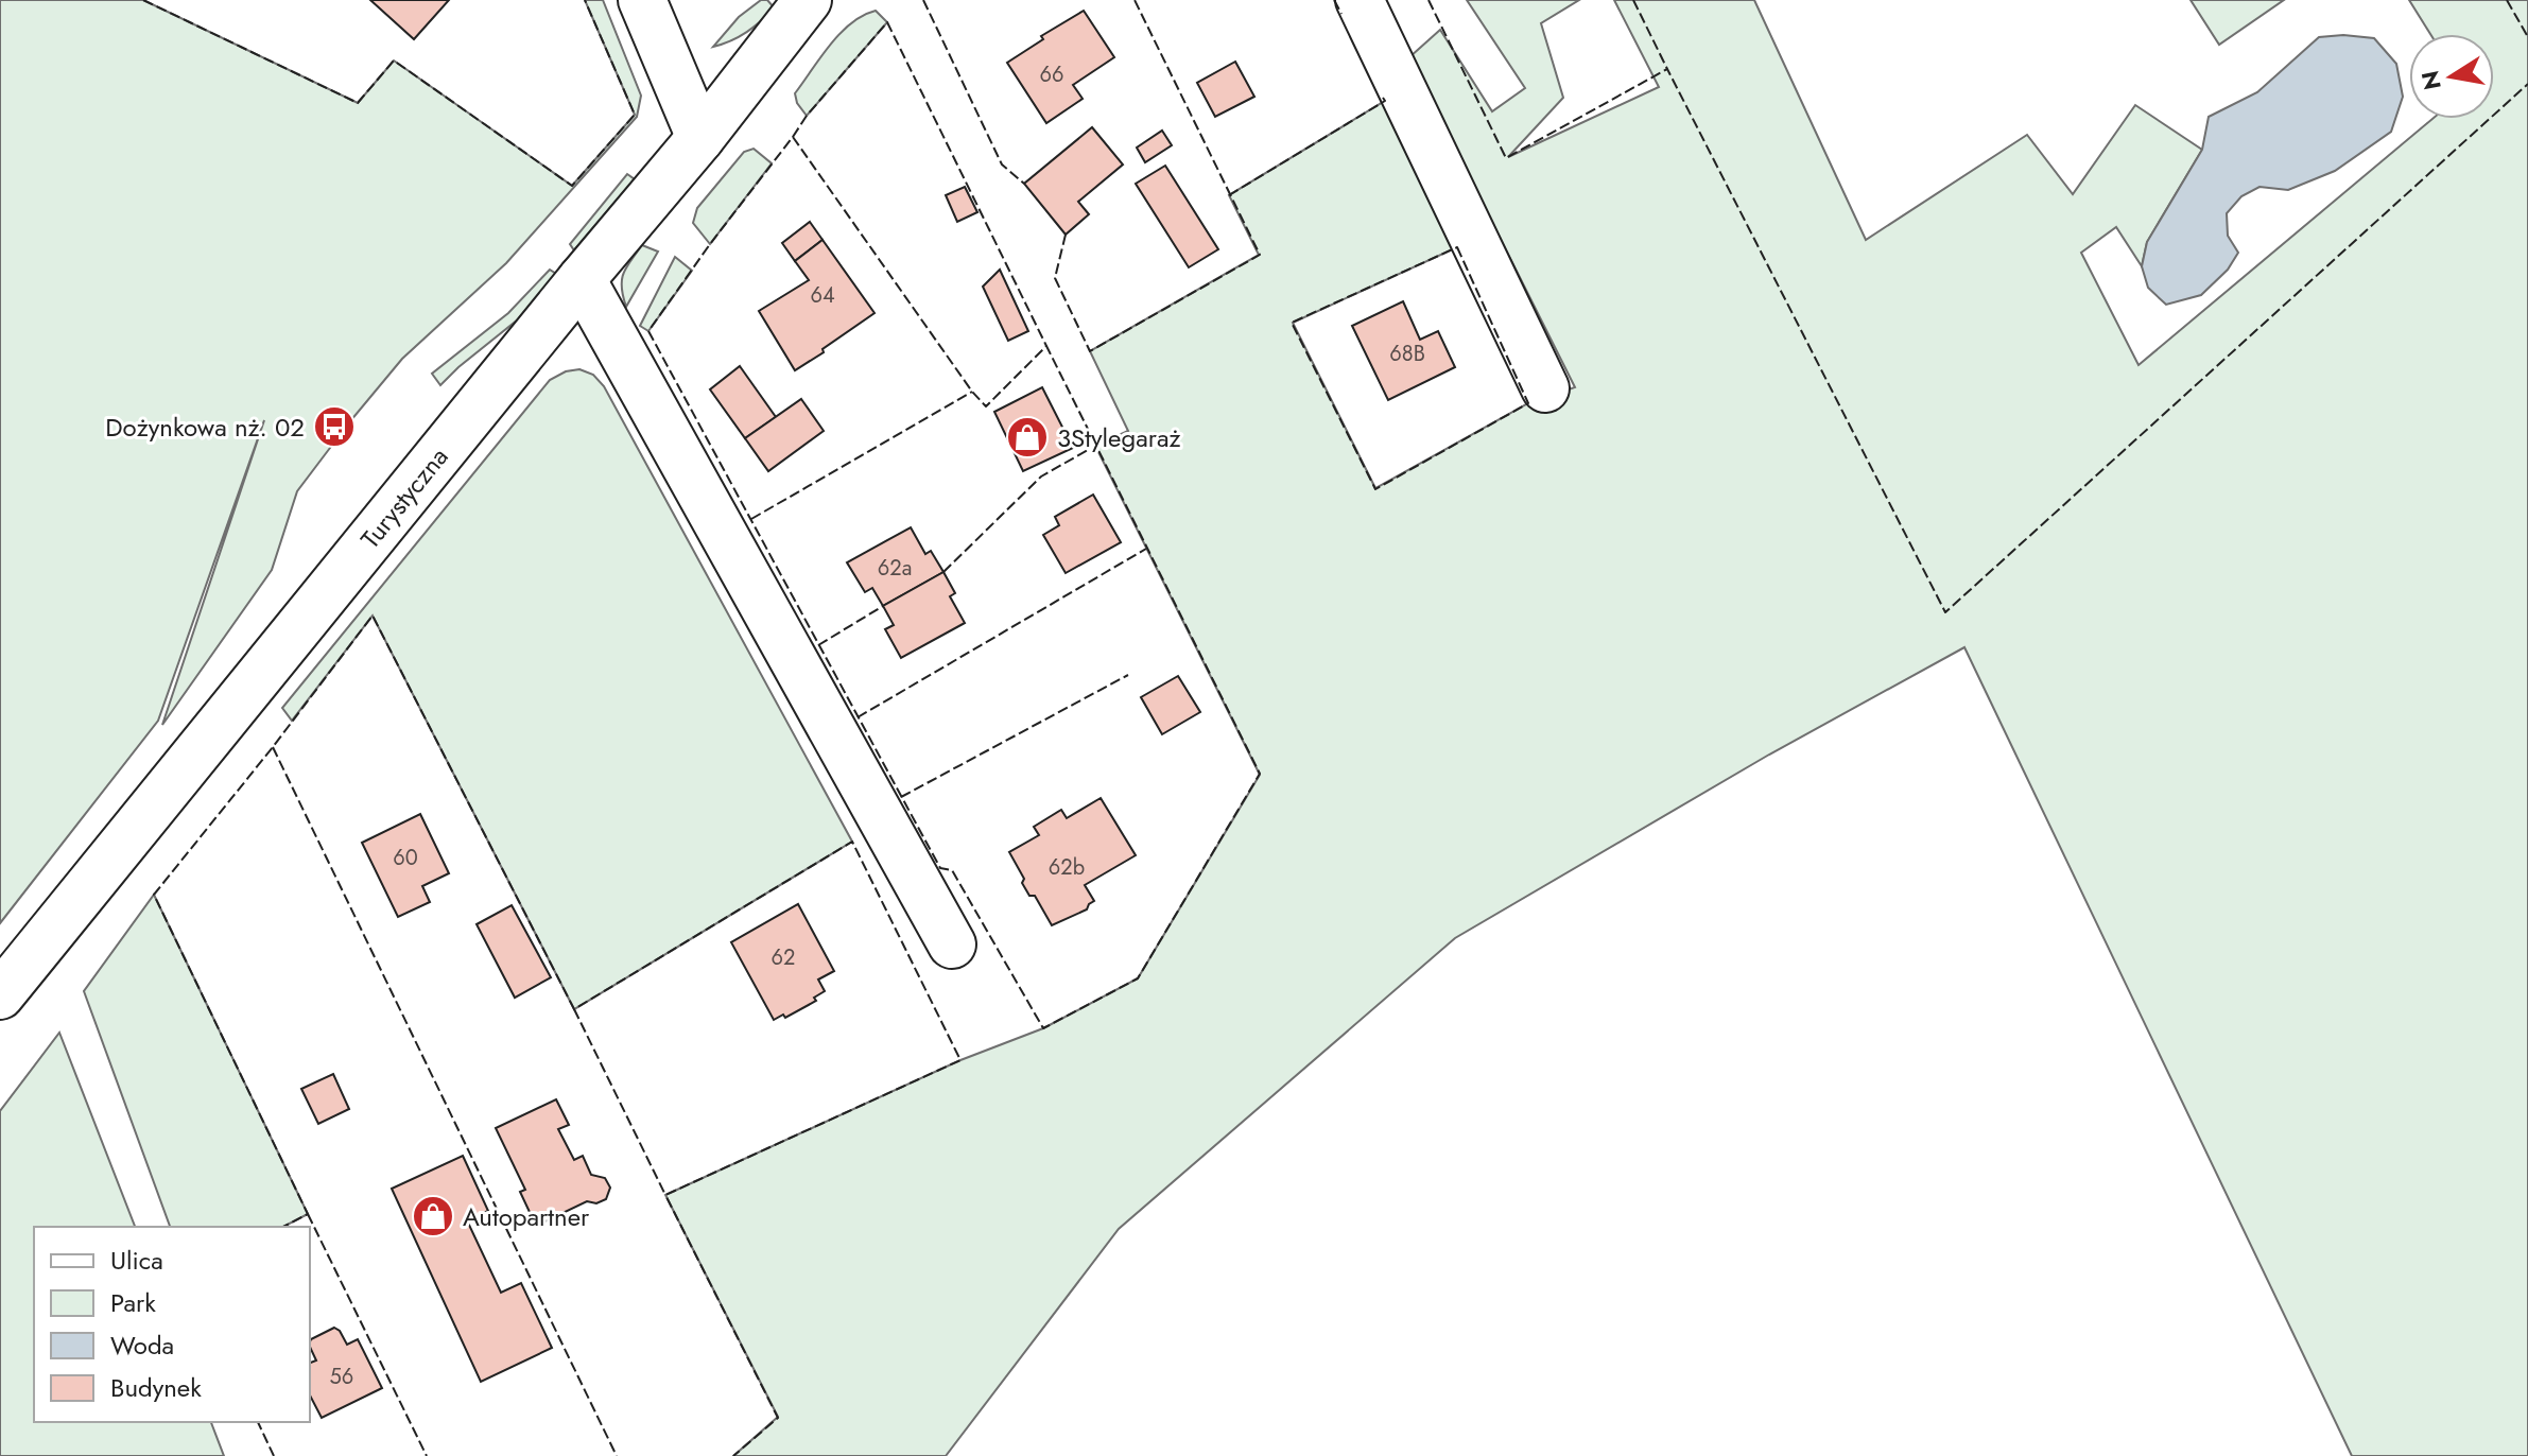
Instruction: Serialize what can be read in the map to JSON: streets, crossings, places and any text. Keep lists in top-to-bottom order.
{
  "streets": {
    "street": ["Turystyczna"]
  },
  "places": {
    "bus stop": ["Dożynkowa nż. 02"],
    "shop": ["3Stylegaraż", "Autopartner"]
  },
  "house_numbers": [
    "66",
    "64",
    "68B",
    "62a",
    "60",
    "62b",
    "62",
    "56"
  ],
  "legend": [
    "Ulica",
    "Park",
    "Woda",
    "Budynek"
  ],
  "north": "left"
}
